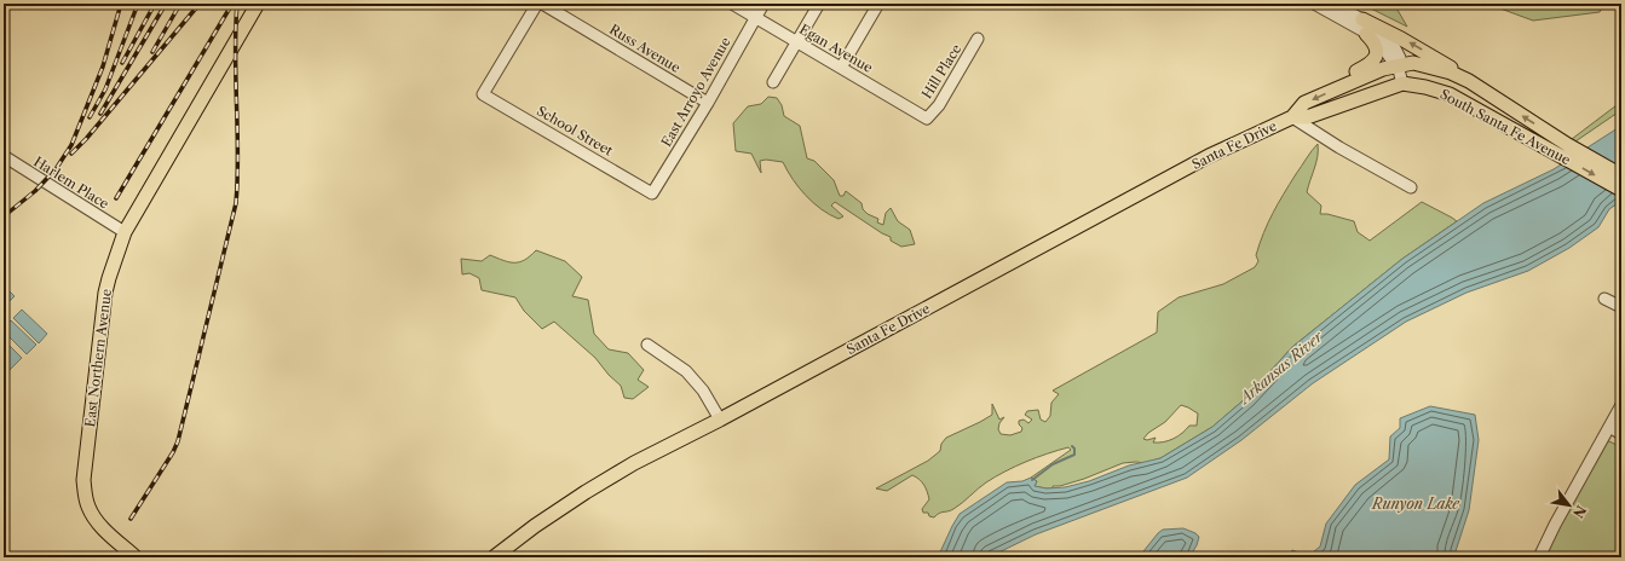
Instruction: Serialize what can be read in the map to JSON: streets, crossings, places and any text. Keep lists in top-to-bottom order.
{
  "streets": {
    "main road": ["South Santa Fe Avenue", "Santa Fe Drive", "East Northern Avenue"],
    "street": [
      "Russ Avenue",
      "Egan Avenue",
      "Hill Place",
      "East Arroyo Avenue",
      "School Street",
      "Harlem Place"
    ]
  },
  "crossings": [
    ["Russ Avenue", "East Arroyo Avenue"],
    ["Egan Avenue", "Hill Place"],
    ["Egan Avenue", "East Arroyo Avenue"],
    ["East Arroyo Avenue", "School Street"],
    ["South Santa Fe Avenue", "Santa Fe Drive"],
    ["Harlem Place", "East Northern Avenue"]
  ],
  "water": ["Arkansas River", "Runyon Lake"],
  "north": "bottom right"
}
